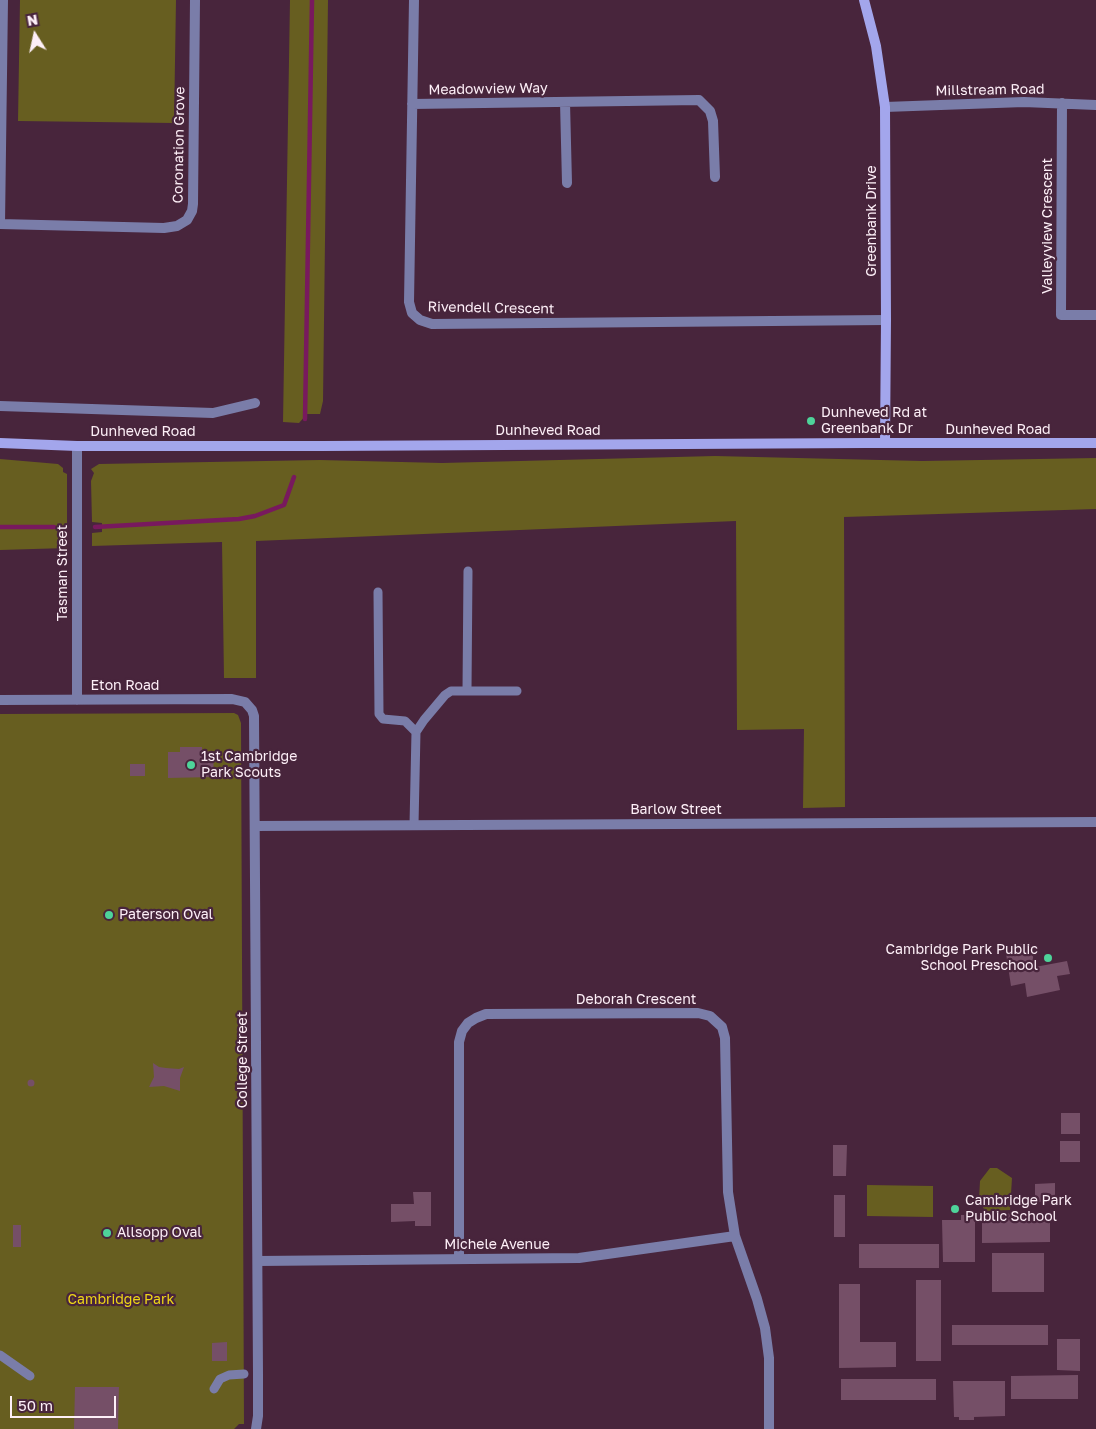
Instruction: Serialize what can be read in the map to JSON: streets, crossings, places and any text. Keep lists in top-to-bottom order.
{
  "streets": {
    "main road": ["Greenbank Drive", "Dunheved Road"],
    "street": [
      "Meadowview Way",
      "Millstream Road",
      "Coronation Grove",
      "Valleyview Crescent",
      "Rivendell Crescent",
      "Tasman Street",
      "Eton Road",
      "Barlow Street",
      "Deborah Crescent",
      "College Street",
      "Michele Avenue"
    ]
  },
  "crossings": [
    ["Meadowview Way", "Rivendell Crescent"],
    ["Millstream Road", "Greenbank Drive"],
    ["Millstream Road", "Valleyview Crescent"],
    ["Greenbank Drive", "Rivendell Crescent"],
    ["Greenbank Drive", "Dunheved Road"],
    ["Dunheved Road", "Tasman Street"],
    ["Tasman Street", "Eton Road"],
    ["Eton Road", "College Street"],
    ["Barlow Street", "College Street"],
    ["Deborah Crescent", "Michele Avenue"],
    ["College Street", "Michele Avenue"]
  ],
  "parks": ["Cambridge Park"],
  "places": [
    "Dunheved Rd at Greenbank Dr",
    "1st Cambridge Park Scouts",
    "Paterson Oval",
    "Cambridge Park Public School Preschool",
    "Cambridge Park Public School",
    "Allsopp Oval"
  ],
  "scale_bar": "50 m",
  "north": "top"
}
